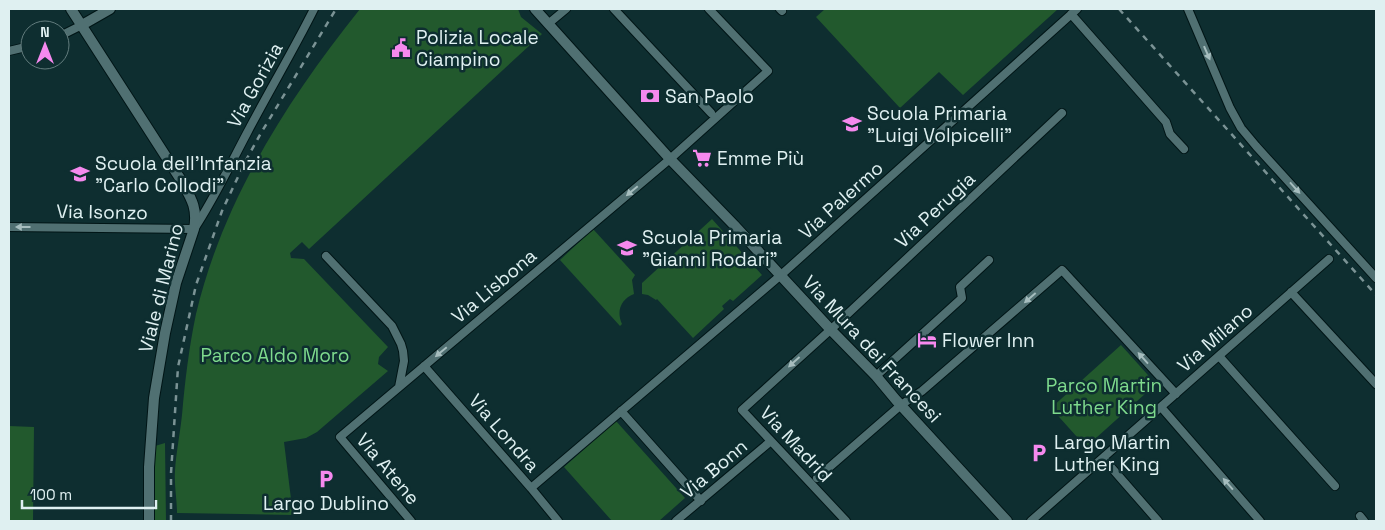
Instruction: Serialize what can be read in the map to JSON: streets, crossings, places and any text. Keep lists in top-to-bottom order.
{
  "streets": {
    "street": [
      "Via Gorizia",
      "Via Palermo",
      "Via Perugia",
      "Via Isonzo",
      "Via Lisbona",
      "Viale di Marino",
      "Via Milano",
      "Via Mura dei Francesi",
      "Via Londra",
      "Via Madrid",
      "Via Atene",
      "Via Bonn"
    ]
  },
  "crossings": [
    ["Via Gorizia", "Via Isonzo"],
    ["Via Gorizia", "Viale di Marino"],
    ["Via Palermo", "Via Mura dei Francesi"],
    ["Via Palermo", "Via Londra"],
    ["Via Perugia", "Via Mura dei Francesi"],
    ["Via Perugia", "Via Madrid"],
    ["Via Isonzo", "Viale di Marino"],
    ["Via Lisbona", "Via Mura dei Francesi"],
    ["Via Lisbona", "Via Londra"],
    ["Via Lisbona", "Via Atene"],
    ["Via Mura dei Francesi", "Via Madrid"],
    ["Via Madrid", "Via Bonn"]
  ],
  "one_way": ["Via Isonzo", "Via Lisbona"],
  "parks": ["Parco Aldo Moro", "Parco Martin Luther King"],
  "places": {
    "public building": ["Polizia Locale Ciampino"],
    "bank": ["San Paolo"],
    "school or university": ["Scuola Primaria \"Luigi Volpicelli\"", "Scuola dell'Infanzia \"Carlo Collodi\"", "Scuola Primaria \"Gianni Rodari\""],
    "supermarket": ["Emme Più"],
    "hotel": ["Flower Inn"],
    "parking": ["Largo Martin Luther King", "Largo Dublino"]
  },
  "scale_bar": "100 m",
  "north": "top"
}
